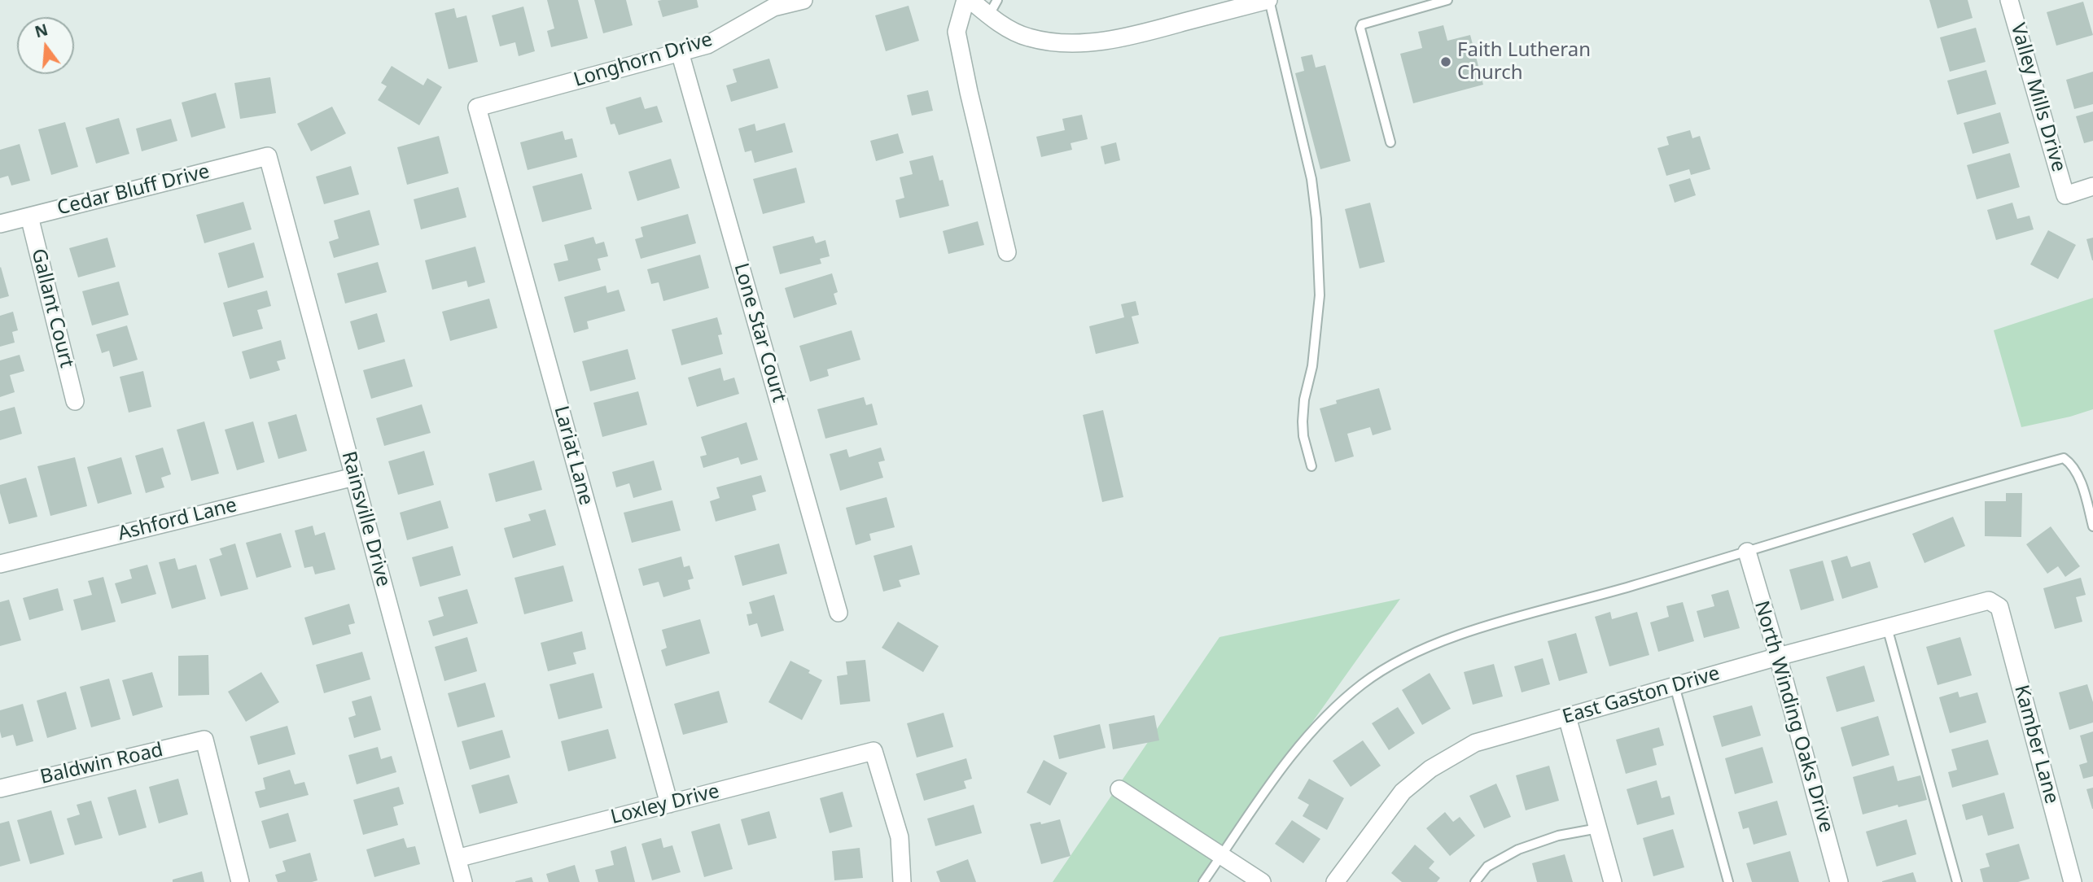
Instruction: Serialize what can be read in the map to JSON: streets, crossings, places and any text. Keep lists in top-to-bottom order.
{
  "streets": {
    "street": [
      "Longhorn Drive",
      "Valley Mills Drive",
      "Cedar Bluff Drive",
      "Gallant Court",
      "Lone Star Court",
      "Lariat Lane",
      "Rainsville Drive",
      "Ashford Lane",
      "East Gaston Drive",
      "North Winding Oaks Drive",
      "Kamber Lane",
      "Baldwin Road",
      "Loxley Drive"
    ]
  },
  "crossings": [
    ["Longhorn Drive", "Lone Star Court"],
    ["Longhorn Drive", "Lariat Lane"],
    ["Cedar Bluff Drive", "Gallant Court"],
    ["Cedar Bluff Drive", "Rainsville Drive"],
    ["Lariat Lane", "Loxley Drive"],
    ["Rainsville Drive", "Ashford Lane"],
    ["Rainsville Drive", "Loxley Drive"],
    ["East Gaston Drive", "North Winding Oaks Drive"],
    ["East Gaston Drive", "Kamber Lane"]
  ],
  "places": ["Faith Lutheran Church"],
  "north": "top"
}
